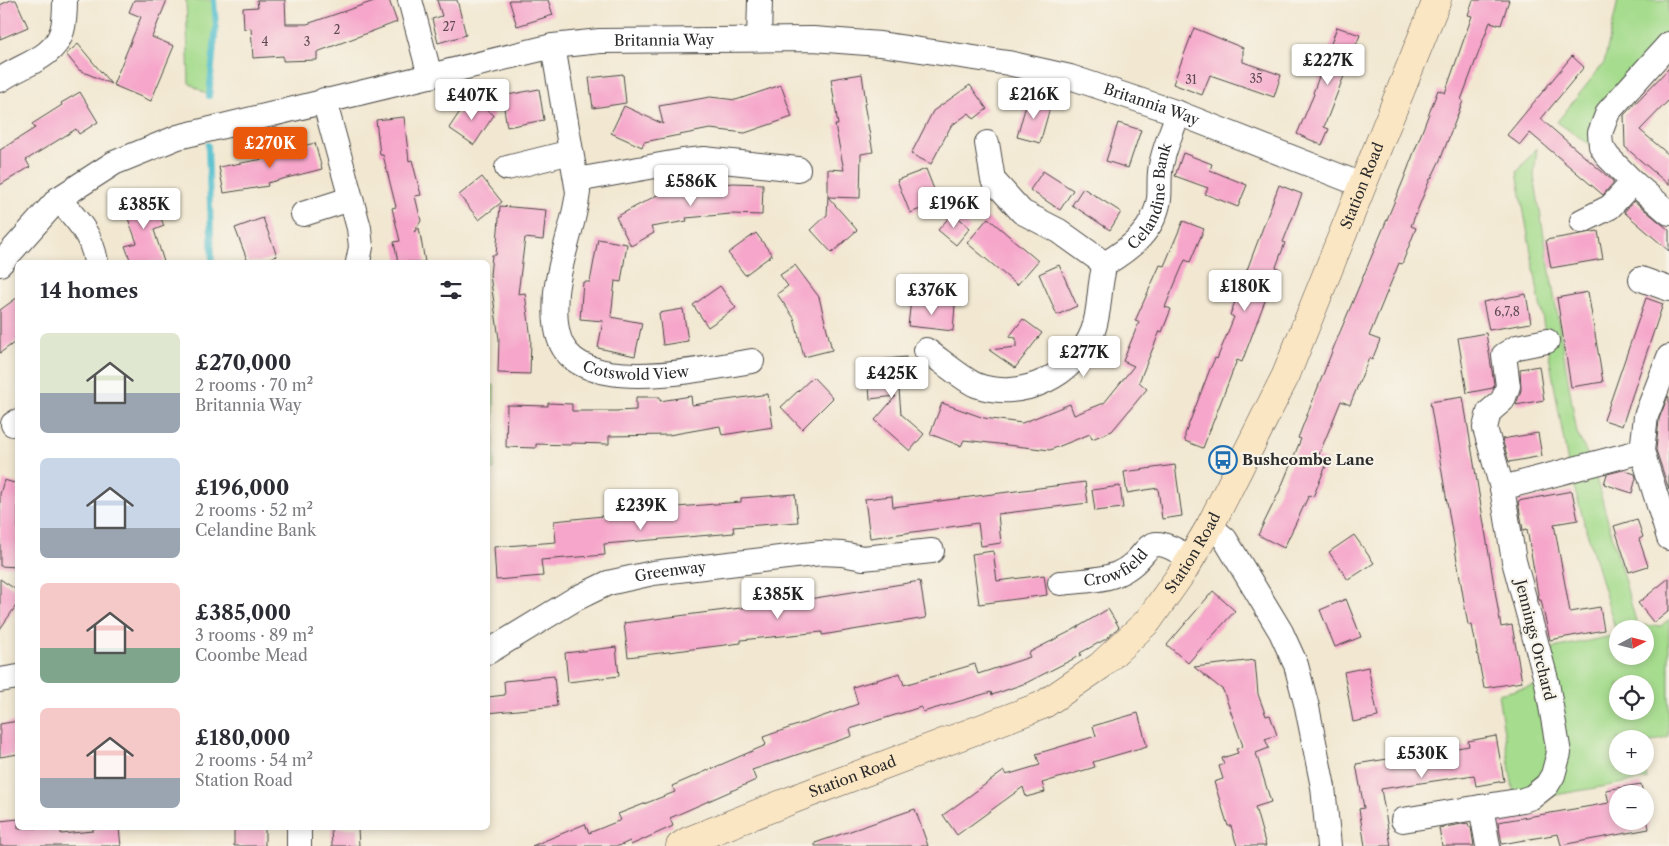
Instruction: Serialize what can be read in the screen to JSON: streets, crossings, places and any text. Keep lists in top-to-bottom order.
{
  "streets": {
    "street": [
      "Britannia Way",
      "Station Road",
      "Celandine Bank",
      "Cotswold View",
      "Crowfield",
      "Greenway",
      "Jennings Orchard"
    ]
  },
  "crossings": [
    ["Britannia Way", "Station Road"],
    ["Britannia Way", "Celandine Bank"],
    ["Britannia Way", "Cotswold View"],
    ["Station Road", "Crowfield"]
  ],
  "places": {
    "bus stop": ["Bushcombe Lane"]
  },
  "house_numbers": [
    "27",
    "2",
    "4",
    "3",
    "35",
    "31",
    "6,7,8"
  ],
  "north": "right",
  "page": {
    "price": [
      "£227K",
      "£216K",
      "£407K",
      "£270K",
      "£586K",
      "£196K",
      "£385K",
      "£180K",
      "£376K",
      "£277K",
      "£425K",
      "£239K",
      "£385K",
      "£530K"
    ],
    "heading": "14 homes",
    "list": [
      {
        "name": "£270,000",
        "note": "2 rooms · 70 m² · Britannia Way"
      },
      {
        "name": "£196,000",
        "note": "2 rooms · 52 m² · Celandine Bank"
      },
      {
        "name": "£385,000",
        "note": "3 rooms · 89 m² · Coombe Mead"
      },
      {
        "name": "£180,000",
        "note": "2 rooms · 54 m² · Station Road"
      }
    ],
    "map_buttons": ["+", "−"]
  }
}
